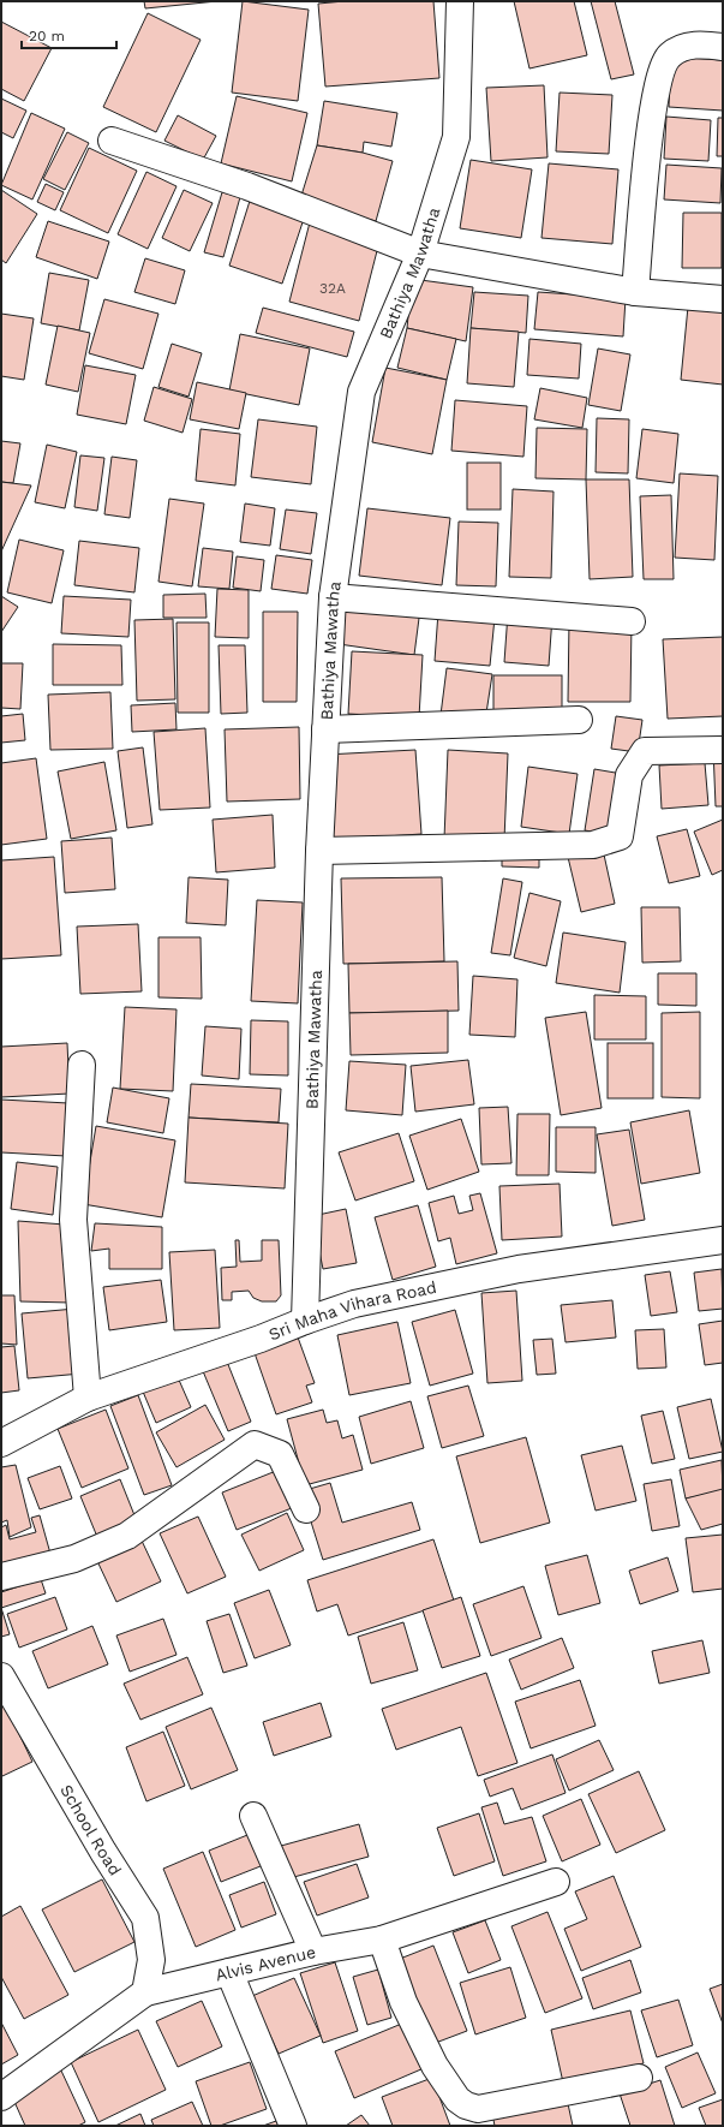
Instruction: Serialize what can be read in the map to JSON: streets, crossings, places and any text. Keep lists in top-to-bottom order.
{
  "streets": {
    "street": [
      "Bathiya Mawatha",
      "Sri Maha Vihara Road",
      "School Road",
      "Alvis Avenue"
    ]
  },
  "crossings": [
    ["Bathiya Mawatha", "Sri Maha Vihara Road"],
    ["School Road", "Alvis Avenue"]
  ],
  "house_numbers": ["32A"],
  "scale_bar": "20 m"
}
